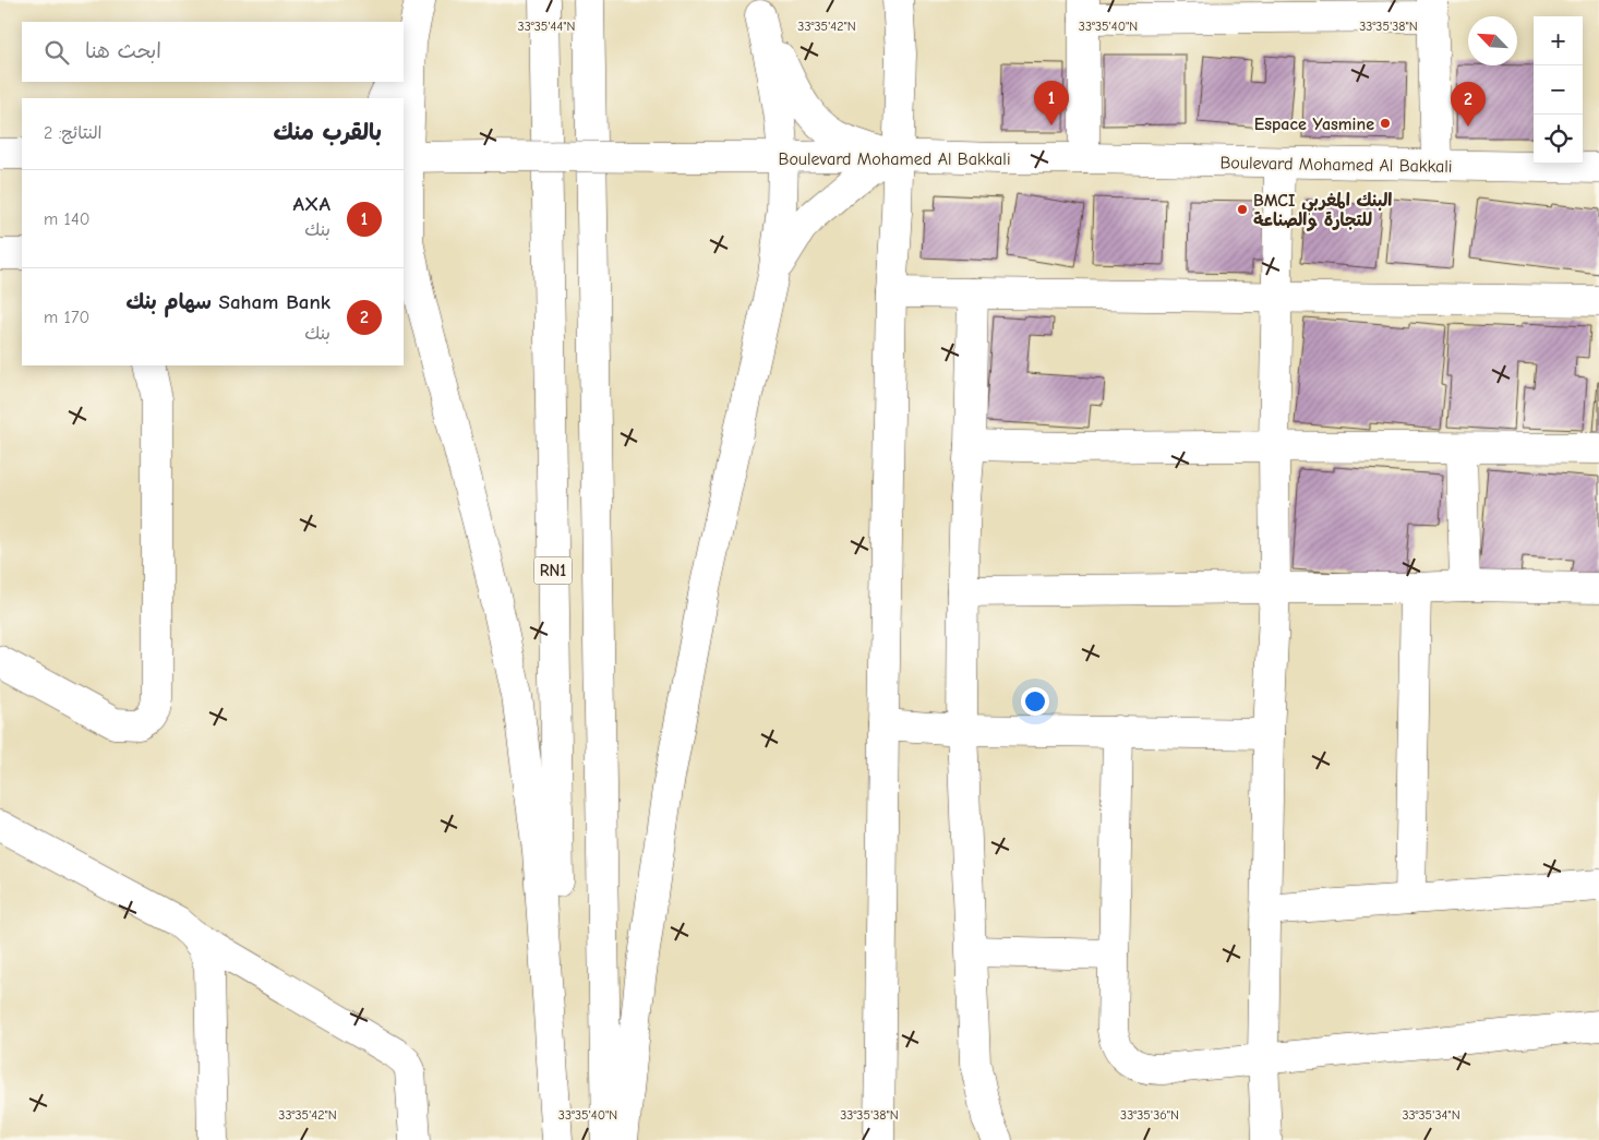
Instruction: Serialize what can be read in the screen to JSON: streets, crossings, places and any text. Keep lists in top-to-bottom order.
{
  "streets": {
    "main road": ["Boulevard Mohamed Al Bakkali", "RN1"]
  },
  "places": ["Espace Yasmine", "BMCI البنك المغربي للتجارة والصناعة"],
  "north": "top left",
  "page": {
    "map_buttons": ["+", "−"],
    "search": "ابحث هنا",
    "pins": ["1", "2"],
    "heading": ["بالقرب منك", "النتائج: 2"],
    "list": [
      {
        "mark": "1",
        "name": "AXA",
        "note": "بنك",
        "value": "140 m"
      },
      {
        "mark": "2",
        "name": "Saham Bank سهام بنك",
        "note": "بنك",
        "value": "170 m"
      }
    ]
  },
  "coordinates": [
    "33°35'44\"N",
    "33°35'42\"N",
    "33°35'40\"N",
    "33°35'38\"N",
    "33°35'36\"N",
    "33°35'34\"N"
  ]
}
